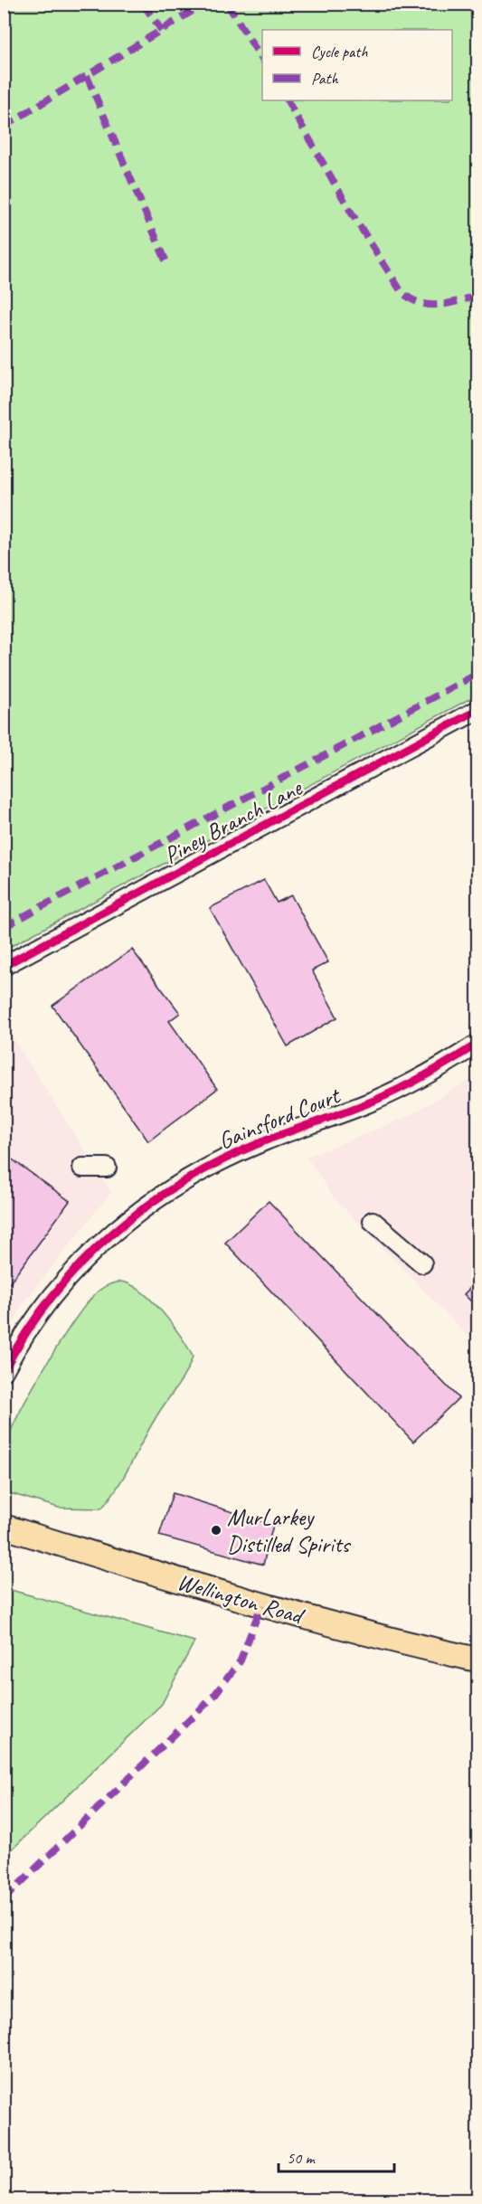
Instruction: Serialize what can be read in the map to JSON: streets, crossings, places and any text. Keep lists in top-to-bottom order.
{
  "streets": {
    "main road": ["Wellington Road"],
    "street": ["Piney Branch Lane", "Gainsford Court"]
  },
  "places": ["MurLarkey Distilled Spirits"],
  "legend": ["Cycle path", "Path"],
  "scale_bar": "50 m"
}
